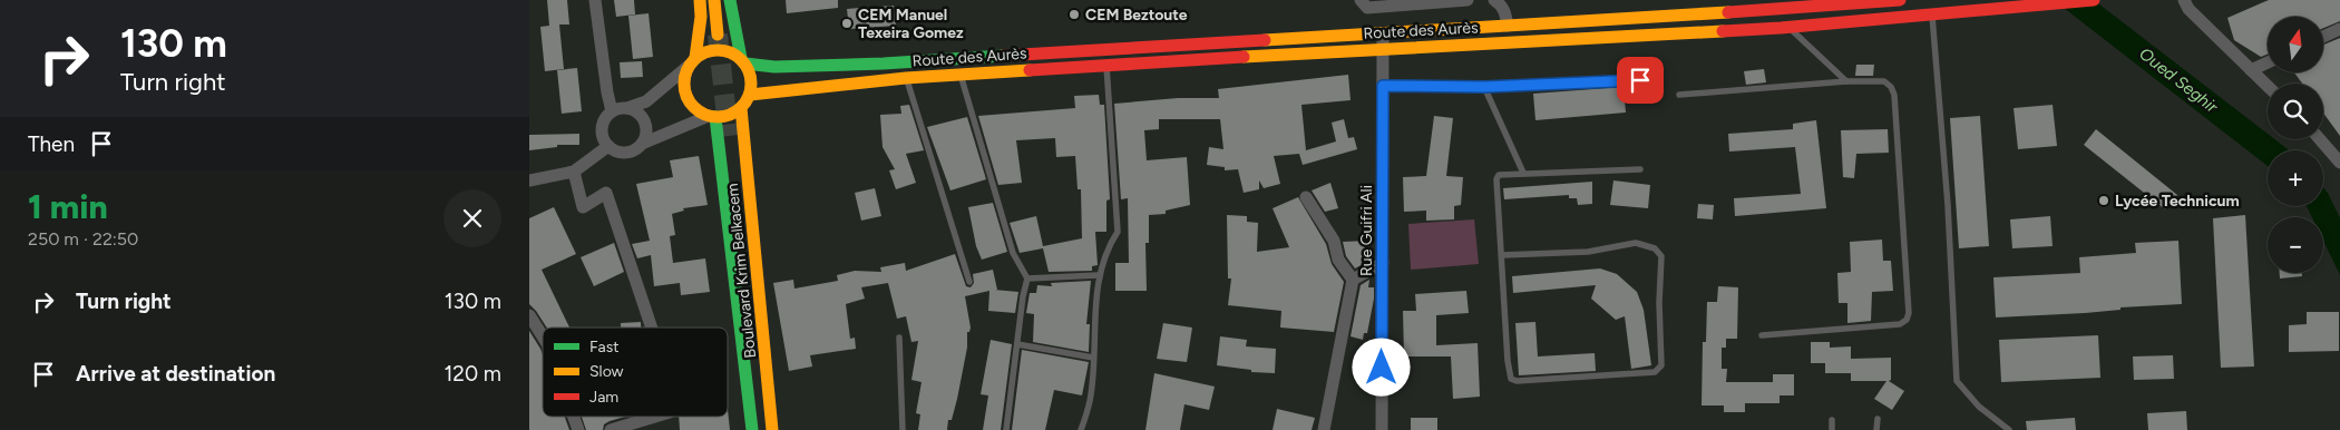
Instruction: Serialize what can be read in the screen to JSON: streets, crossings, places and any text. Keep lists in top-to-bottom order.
{
  "streets": {
    "street": ["Route des Aurès", "Rue Guifri Ali", "Boulevard Krim Belkacem"]
  },
  "crossings": [
    ["Route des Aurès", "Rue Guifri Ali"],
    ["Route des Aurès", "Boulevard Krim Belkacem"]
  ],
  "water": ["Oued Seghir"],
  "places": ["CEM Beztoute", "CEM Manuel Texeira Gomez", "Lycée Technicum"],
  "legend": ["Fast", "Slow", "Jam"],
  "north": "top",
  "page": {
    "turn": ["130 m", "Turn right"],
    "map_buttons": ["+", "−"],
    "then": "Then",
    "heading": ["1 min", "250 m · 22:50"],
    "list": [
      {
        "name": "Turn right",
        "value": "130 m"
      },
      {
        "name": "Arrive at destination",
        "value": "120 m"
      }
    ]
  }
}
